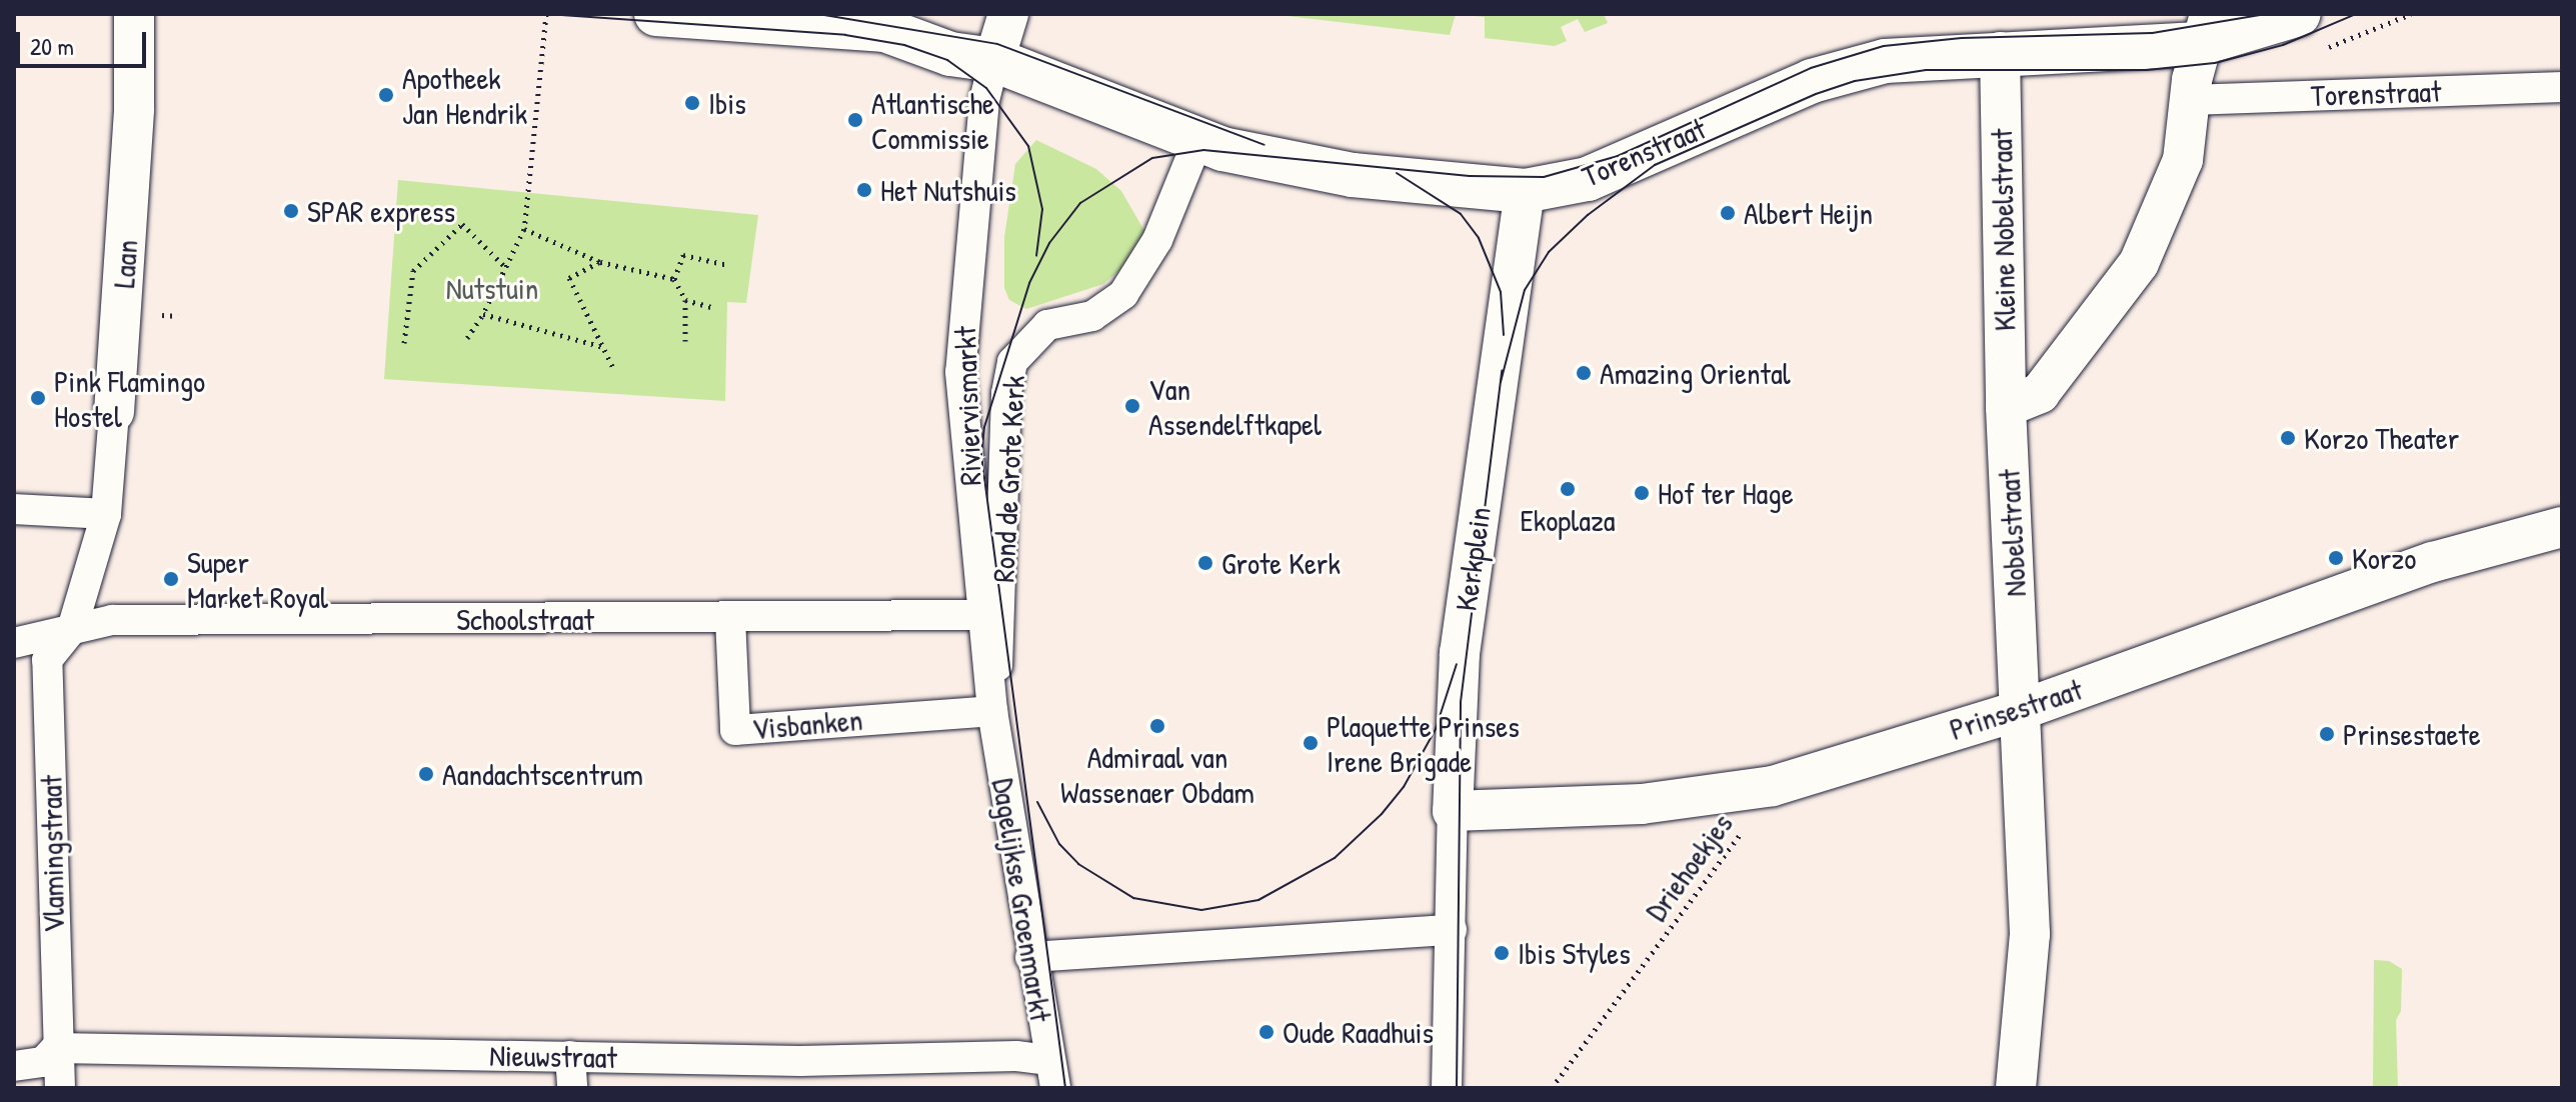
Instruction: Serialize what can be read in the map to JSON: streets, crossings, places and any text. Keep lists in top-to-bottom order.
{
  "streets": {
    "street": [
      "Torenstraat",
      "Kleine Nobelstraat",
      "Laan",
      "Riviervismarkt",
      "Rond de Grote Kerk",
      "Nobelstraat",
      "Kerkplein",
      "Schoolstraat",
      "Prinsestraat",
      "Visbanken",
      "Vlamingstraat",
      "Dagelijkse Groenmarkt",
      "Nieuwstraat"
    ],
    "path": ["Driehoekjes"]
  },
  "crossings": [
    ["Torenstraat", "Kleine Nobelstraat"],
    ["Torenstraat", "Riviervismarkt"],
    ["Torenstraat", "Rond de Grote Kerk"],
    ["Torenstraat", "Kerkplein"],
    ["Kleine Nobelstraat", "Nobelstraat"],
    ["Laan", "Schoolstraat"],
    ["Laan", "Vlamingstraat"],
    ["Riviervismarkt", "Rond de Grote Kerk"],
    ["Riviervismarkt", "Schoolstraat"],
    ["Riviervismarkt", "Visbanken"],
    ["Riviervismarkt", "Dagelijkse Groenmarkt"],
    ["Rond de Grote Kerk", "Visbanken"],
    ["Rond de Grote Kerk", "Dagelijkse Groenmarkt"],
    ["Nobelstraat", "Prinsestraat"],
    ["Kerkplein", "Prinsestraat"],
    ["Schoolstraat", "Visbanken"],
    ["Schoolstraat", "Vlamingstraat"],
    ["Prinsestraat", "Driehoekjes"],
    ["Visbanken", "Dagelijkse Groenmarkt"],
    ["Vlamingstraat", "Nieuwstraat"],
    ["Dagelijkse Groenmarkt", "Nieuwstraat"]
  ],
  "parks": ["Nutstuin"],
  "places": [
    "Apotheek Jan Hendrik",
    "Ibis",
    "Atlantische Commissie",
    "Het Nutshuis",
    "SPAR express",
    "Albert Heijn",
    "Amazing Oriental",
    "Pink Flamingo Hostel",
    "Van Assendelftkapel",
    "Korzo Theater",
    "Ekoplaza",
    "Hof ter Hage",
    "Korzo",
    "Grote Kerk",
    "Super Market Royal",
    "Admiraal van Wassenaer Obdam",
    "Prinsestaete",
    "Plaquette Prinses Irene Brigade",
    "Aandachtscentrum",
    "Ibis Styles",
    "Oude Raadhuis"
  ],
  "scale_bar": "20 m"
}
